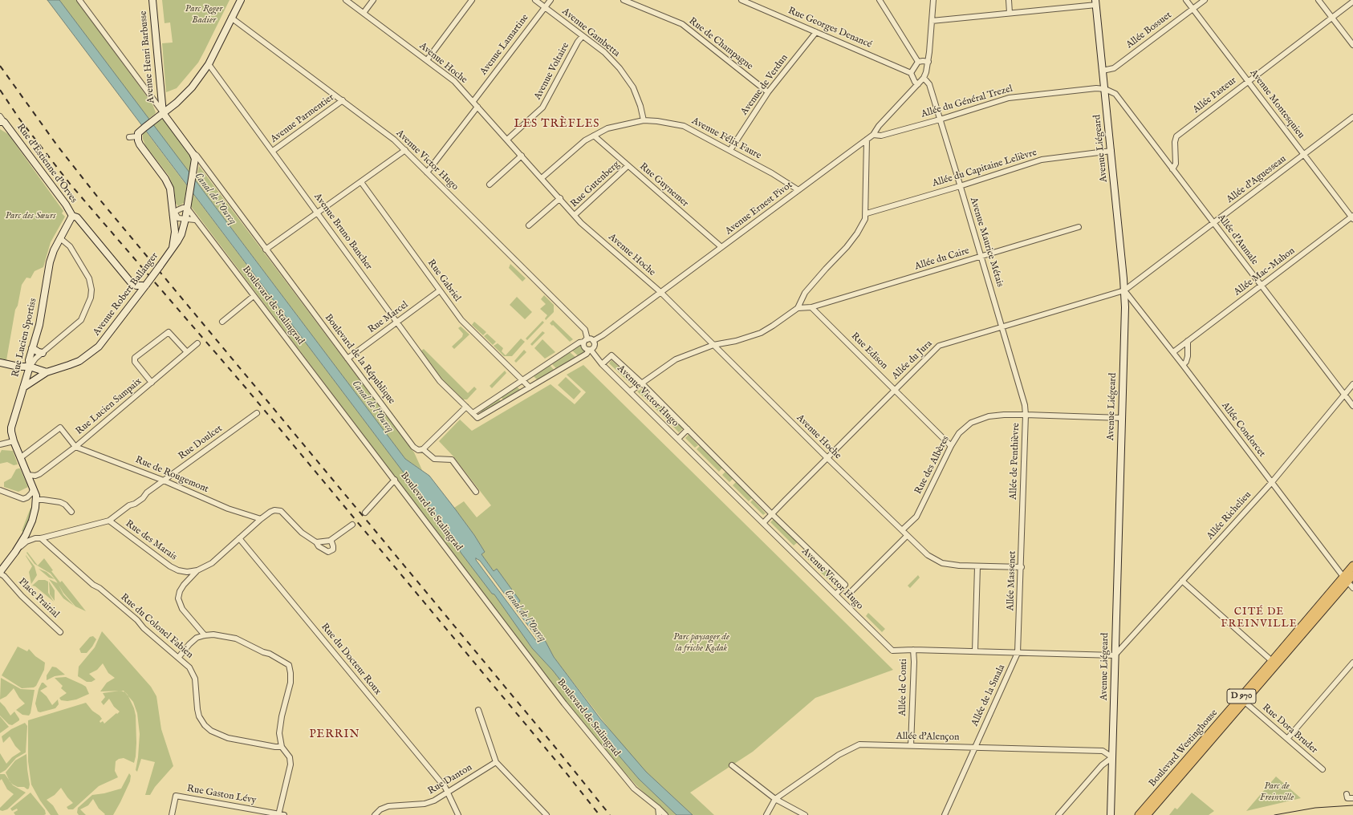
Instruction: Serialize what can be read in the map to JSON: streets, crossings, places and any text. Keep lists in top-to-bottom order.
{
  "streets": {
    "main road": ["D 970", "Boulevard Westinghouse"],
    "street": [
      "Rue Georges Denancé",
      "Allée Bossuet",
      "Avenue Gambetta",
      "Rue de Champagne",
      "Avenue Lamartine",
      "Avenue Henri Barbusse",
      "Avenue Hoche",
      "Avenue Voltaire",
      "Avenue de Verdun",
      "Allée Pasteur",
      "Allée du Général Trezel",
      "Avenue Montesquieu",
      "Avenue Parmentier",
      "Avenue Félix Faure",
      "Avenue Liégeard",
      "Avenue Victor Hugo",
      "Rue d'Estienne d'Orves",
      "Allée du Capitaine Lelièvre",
      "Allée d'Aguesseau",
      "Rue Gutenberg",
      "Rue Guynemer",
      "Avenue Ernest Pivot",
      "Avenue Bruno Bancher",
      "Allée d'Aumale",
      "Avenue Maurice Métais",
      "Allée du Caire",
      "Allée Mac-Mahon",
      "Rue Gabriel",
      "Avenue Robert Ballanger",
      "Boulevard de Stalingrad",
      "Rue Marcel",
      "Rue Lucien Sportiss",
      "Rue Edison",
      "Boulevard de la République",
      "Allée du Jura",
      "Rue Lucien Sampaix",
      "Allée Condorcet",
      "Rue Doulcet",
      "Allée de Penthièvre",
      "Rue des Albères",
      "Rue de Rougemont",
      "Allée Richelieu",
      "Rue des Marais",
      "Allée Massenet",
      "Place Prairial",
      "Rue du Colonel Fabien",
      "Rue du Docteur Roux",
      "Allée de Conti",
      "Allée de la Smala",
      "Rue Dora Bruder",
      "Allée d'Alençon",
      "Rue Danton",
      "Rue Gaston Lévy"
    ]
  },
  "crossings": [
    ["Rue Georges Denancé", "Avenue de Verdun"],
    ["Allée Bossuet", "Avenue Montesquieu"],
    ["Allée Bossuet", "Avenue Liégeard"],
    ["Avenue Gambetta", "Avenue Lamartine"],
    ["Avenue Gambetta", "Avenue Voltaire"],
    ["Avenue Gambetta", "Avenue Félix Faure"],
    ["Rue de Champagne", "Avenue de Verdun"],
    ["Avenue Lamartine", "Avenue Hoche"],
    ["Avenue Henri Barbusse", "Boulevard de la République"],
    ["Avenue Hoche", "Avenue Voltaire"],
    ["Avenue Hoche", "Avenue Félix Faure"],
    ["Avenue Hoche", "Rue Gutenberg"],
    ["Avenue Hoche", "Avenue Ernest Pivot"],
    ["Avenue Hoche", "Allée du Jura"],
    ["Avenue Hoche", "Rue des Albères"],
    ["Avenue Hoche", "Allée Massenet"],
    ["Avenue de Verdun", "Avenue Félix Faure"],
    ["Allée Pasteur", "Avenue Montesquieu"],
    ["Allée Pasteur", "Allée d'Aumale"],
    ["Allée du Général Trezel", "Avenue Liégeard"],
    ["Allée du Général Trezel", "Avenue Ernest Pivot"],
    ["Allée du Général Trezel", "Allée d'Aumale"],
    ["Allée du Général Trezel", "Avenue Maurice Métais"],
    ["Avenue Montesquieu", "Allée d'Aguesseau"],
    ["Avenue Montesquieu", "Allée Mac-Mahon"],
    ["Avenue Parmentier", "Avenue Victor Hugo"],
    ["Avenue Parmentier", "Avenue Bruno Bancher"],
    ["Avenue Félix Faure", "Rue Guynemer"],
    ["Avenue Félix Faure", "Avenue Ernest Pivot"],
    ["Avenue Liégeard", "Avenue Victor Hugo"],
    ["Avenue Liégeard", "Allée du Capitaine Lelièvre"],
    ["Avenue Liégeard", "Allée d'Aguesseau"],
    ["Avenue Liégeard", "Allée d'Aumale"],
    ["Avenue Liégeard", "Allée Condorcet"],
    ["Avenue Liégeard", "Allée de Penthièvre"],
    ["Avenue Liégeard", "Allée Richelieu"],
    ["Avenue Liégeard", "Allée d'Alençon"],
    ["Avenue Victor Hugo", "Avenue Ernest Pivot"],
    ["Avenue Victor Hugo", "Allée du Jura"],
    ["Avenue Victor Hugo", "Allée Richelieu"],
    ["Avenue Victor Hugo", "Allée Massenet"],
    ["Avenue Victor Hugo", "Allée de Conti"],
    ["Avenue Victor Hugo", "Allée de la Smala"],
    ["Rue d'Estienne d'Orves", "Avenue Robert Ballanger"],
    ["Rue d'Estienne d'Orves", "Rue Lucien Sportiss"],
    ["Allée du Capitaine Lelièvre", "Avenue Maurice Métais"],
    ["Allée d'Aguesseau", "Allée d'Aumale"],
    ["Allée d'Aguesseau", "Allée du Jura"],
    ["Allée d'Aguesseau", "Allée Condorcet"],
    ["Rue Gutenberg", "Rue Guynemer"],
    ["Rue Guynemer", "Avenue Ernest Pivot"],
    ["Avenue Ernest Pivot", "Avenue Maurice Métais"],
    ["Avenue Bruno Bancher", "Rue Marcel"],
    ["Allée d'Aumale", "Allée Mac-Mahon"],
    ["Allée d'Aumale", "Allée Richelieu"],
    ["Avenue Maurice Métais", "Allée du Caire"],
    ["Avenue Maurice Métais", "Allée du Jura"],
    ["Avenue Maurice Métais", "Allée de Penthièvre"],
    ["Avenue Maurice Métais", "Rue des Albères"],
    ["Allée du Caire", "Rue Edison"],
    ["Allée Mac-Mahon", "Allée Condorcet"],
    ["Rue Gabriel", "Rue Marcel"],
    ["Avenue Robert Ballanger", "Boulevard de Stalingrad"],
    ["Avenue Robert Ballanger", "Rue Lucien Sportiss"],
    ["Avenue Robert Ballanger", "Boulevard de la République"],
    ["Rue Marcel", "Boulevard de la République"],
    ["Rue Lucien Sportiss", "Rue Lucien Sampaix"],
    ["Rue Edison", "Allée du Jura"],
    ["Rue Edison", "Rue des Albères"],
    ["Rue Lucien Sampaix", "Rue de Rougemont"],
    ["Allée Condorcet", "Allée Richelieu"],
    ["Allée Condorcet", "D 970"],
    ["Allée Condorcet", "Boulevard Westinghouse"],
    ["Rue Doulcet", "Rue de Rougemont"],
    ["Rue Doulcet", "Rue des Marais"],
    ["Allée de Penthièvre", "Rue des Albères"],
    ["Allée de Penthièvre", "Allée Massenet"],
    ["Rue de Rougemont", "Rue des Marais"],
    ["Rue des Marais", "Rue du Docteur Roux"],
    ["Allée Massenet", "Allée de la Smala"],
    ["Rue du Docteur Roux", "Rue Danton"],
    ["Allée de Conti", "Allée d'Alençon"],
    ["Allée de la Smala", "Allée d'Alençon"],
    ["D 970", "Boulevard Westinghouse"],
    ["Rue Dora Bruder", "Boulevard Westinghouse"]
  ],
  "districts": ["LES TRÈFLES", "CITÉ DE FREINVILLE", "PERRIN"],
  "water": ["Canal de l'Ourcq"],
  "parks": [
    "Parc Roger Badier",
    "Parc des Sœurs",
    "Parc paysager de la friche Kodak",
    "Parc de Freinville"
  ]
}
